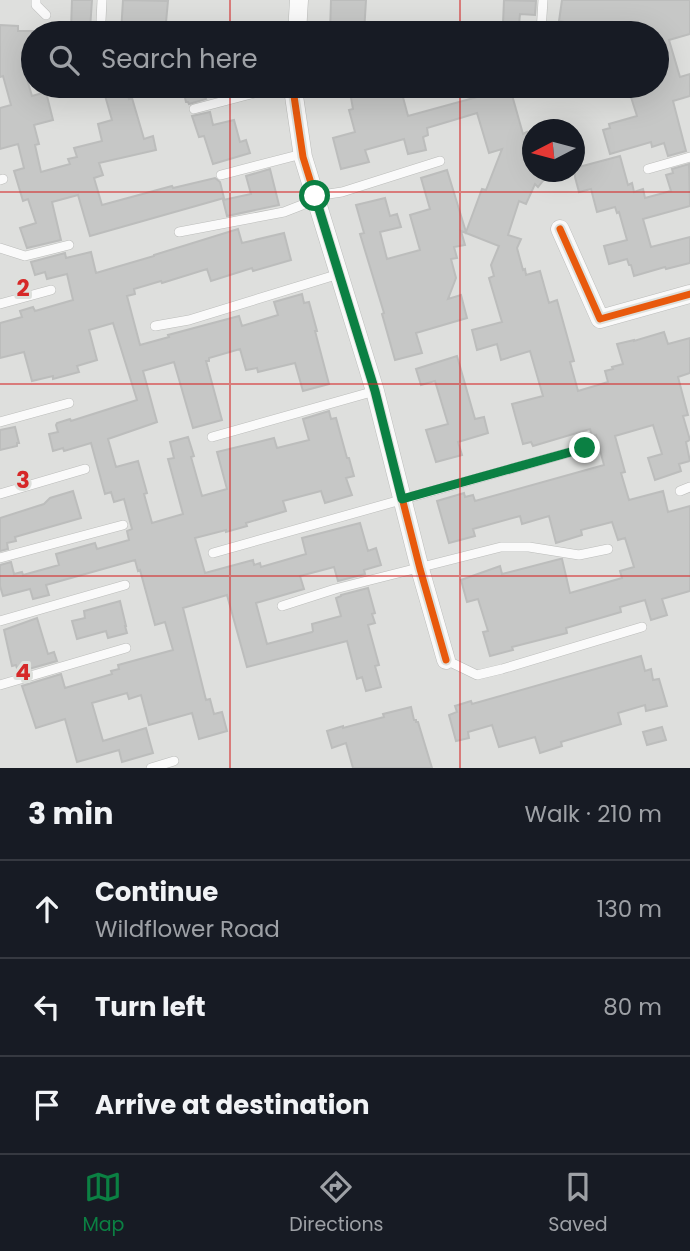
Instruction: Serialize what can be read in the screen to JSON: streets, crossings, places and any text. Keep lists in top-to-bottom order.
{
  "north": "left",
  "page": {
    "search": "Search here",
    "heading": ["3 min", "Walk · 210 m"],
    "list": [
      ["Continue", "Wildflower Road", "130 m"],
      ["Turn left", "80 m"],
      "Arrive at destination"
    ],
    "nav": ["Map", "Directions", "Saved"]
  },
  "grid": {
    "rows": ["2", "3", "4"]
  }
}
